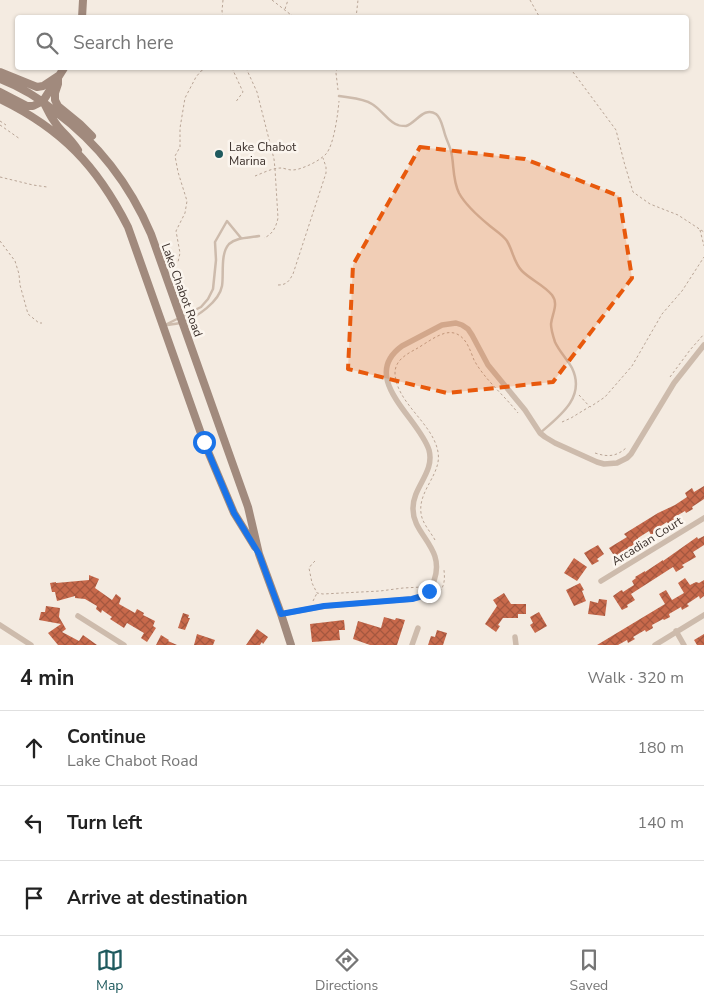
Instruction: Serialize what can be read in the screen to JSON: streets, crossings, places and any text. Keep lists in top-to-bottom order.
{
  "streets": {
    "main road": ["Lake Chabot Road"],
    "street": ["Arcadian Court"]
  },
  "places": ["Lake Chabot Marina"],
  "page": {
    "search": "Search here",
    "heading": ["4 min", "Walk · 320 m"],
    "list": [
      ["Continue", "Lake Chabot Road", "180 m"],
      ["Turn left", "140 m"],
      "Arrive at destination"
    ],
    "nav": ["Map", "Directions", "Saved"]
  }
}
